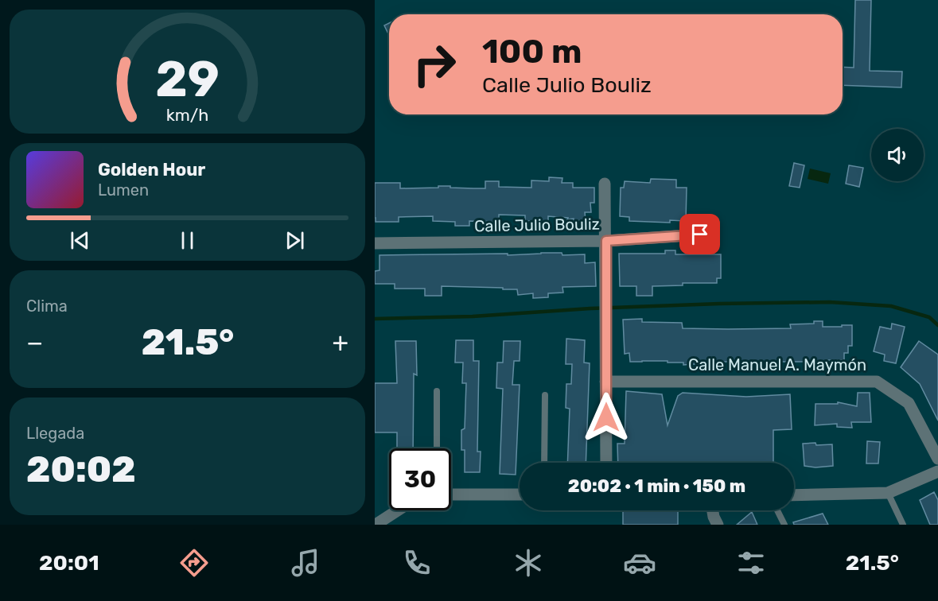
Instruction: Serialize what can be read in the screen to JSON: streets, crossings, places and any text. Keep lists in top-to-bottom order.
{
  "streets": {
    "street": ["Calle Julio Bouliz", "Calle Manuel A. Maymón"]
  },
  "page": {
    "turn": ["100 m", "Calle Julio Bouliz"],
    "song": ["Golden Hour", "Lumen"],
    "tile": [
      "Clima",
      ["Llegada", "20:02"]
    ],
    "heat": ["−", "21.5°", "+"],
    "limit": "30",
    "trip": "20:02 · 1 min · 150 m",
    "tabs": ["20:01", "21.5°"],
    "gauge": ["29", "km/h"]
  }
}
